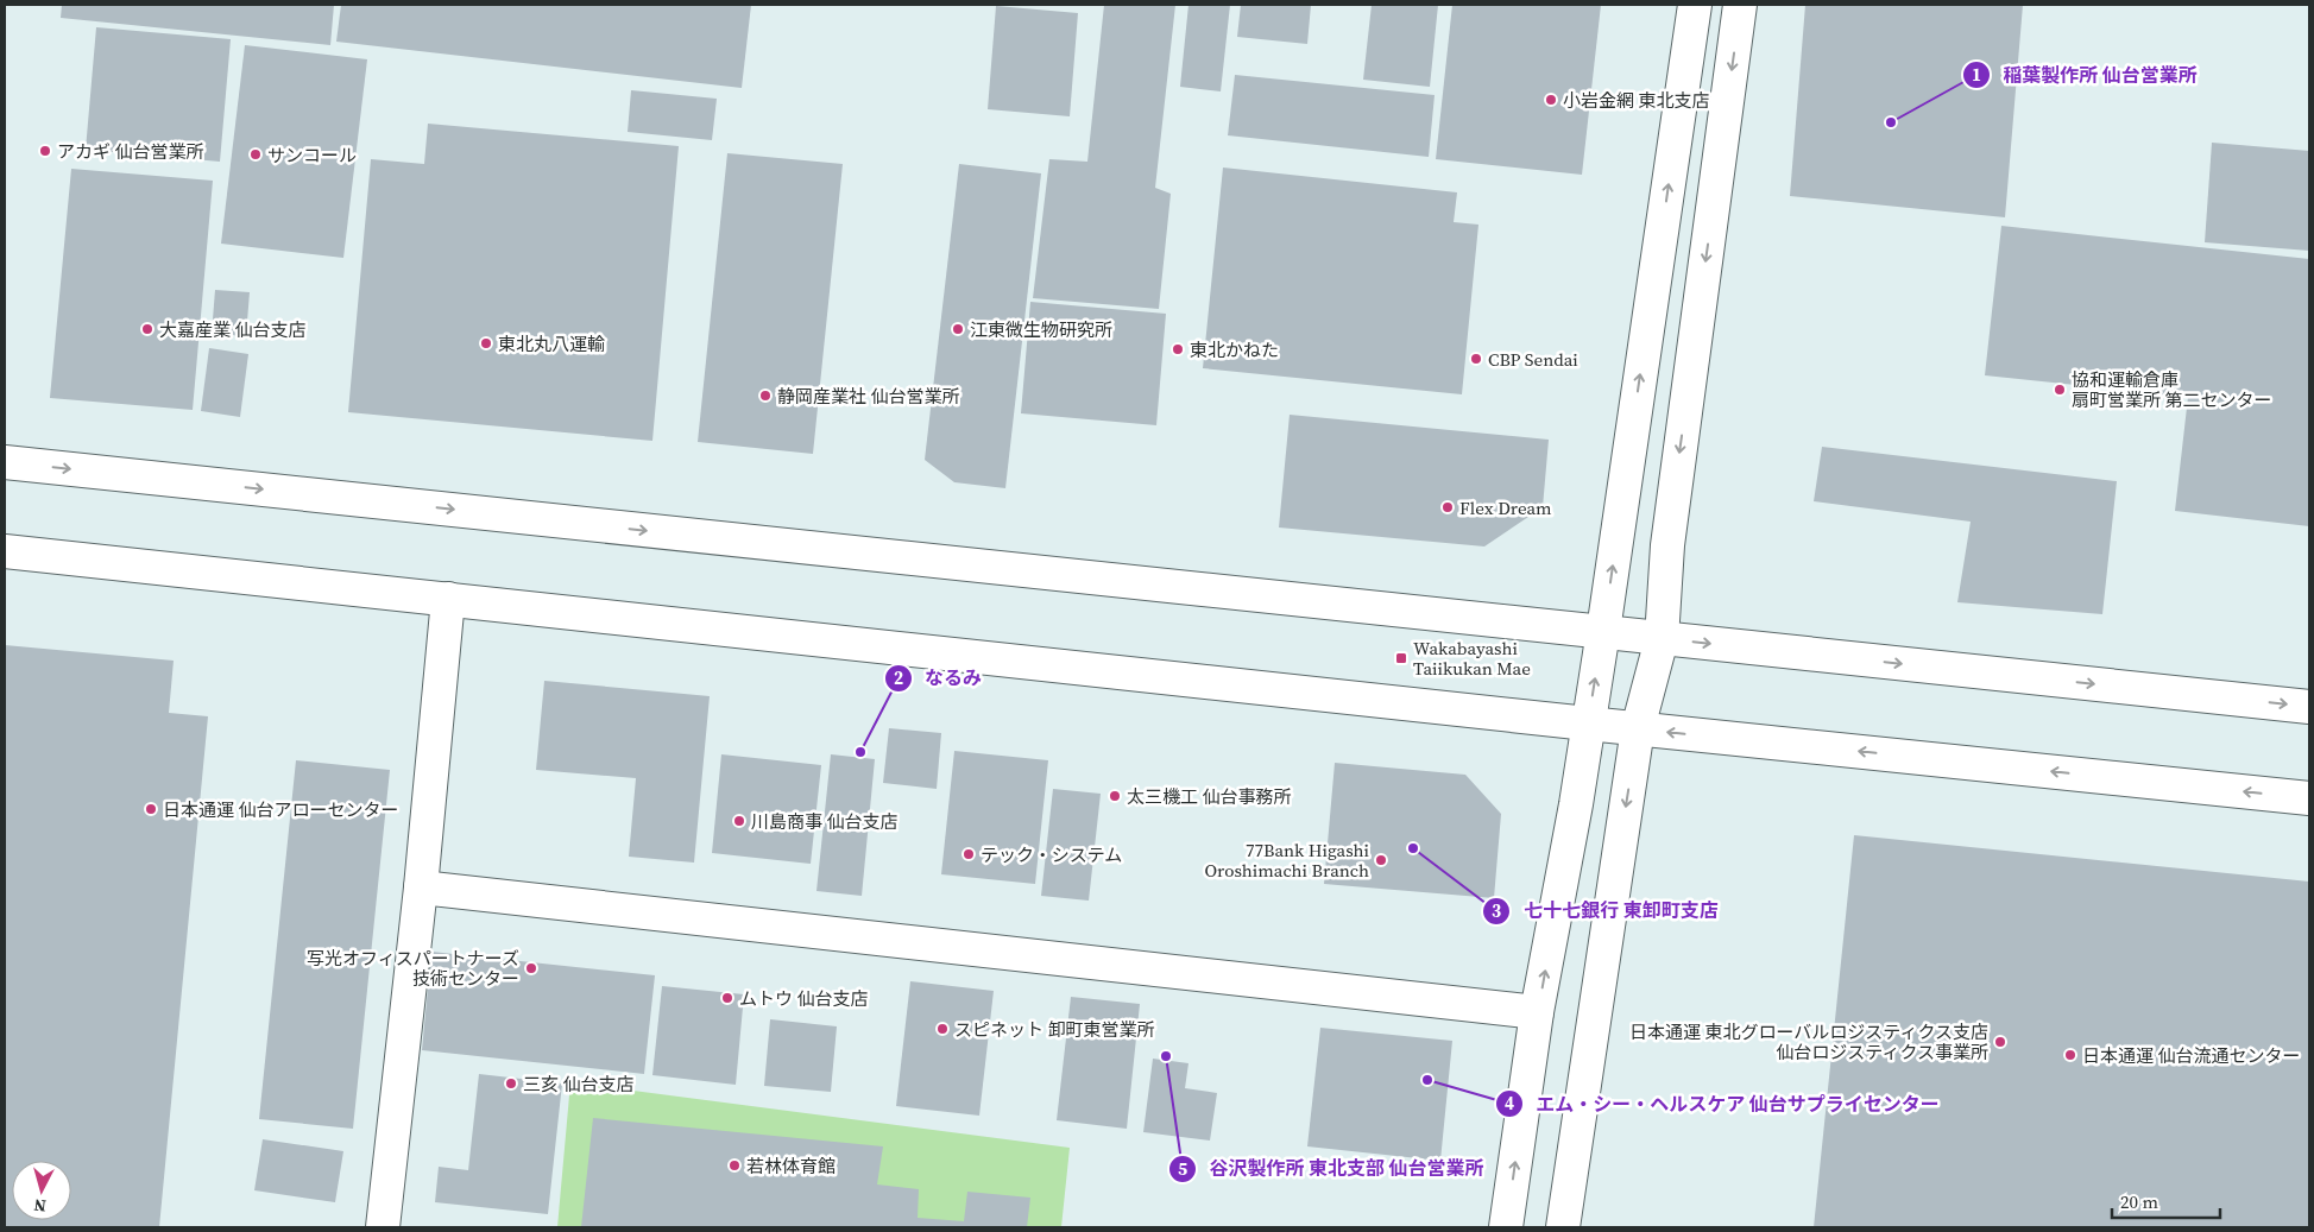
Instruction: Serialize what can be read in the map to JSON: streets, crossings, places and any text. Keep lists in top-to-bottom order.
{
  "places": {
    "other": [
      "小岩金網 東北支店",
      "稲葉製作所 仙台営業所",
      "アカギ 仙台営業所",
      "サンコール",
      "大嘉産業 仙台支店",
      "江東微生物研究所",
      "東北丸八運輸",
      "東北かねた",
      "CBP Sendai",
      "協和運輸倉庫 扇町営業所 第二センター",
      "静岡産業社 仙台営業所",
      "Flex Dream",
      "なるみ",
      "太三機工 仙台事務所",
      "日本通運 仙台アローセンター",
      "川島商事 仙台支店",
      "七十七銀行 東卸町支店",
      "テック・システム",
      "77Bank Higashi Oroshimachi Branch",
      "写光オフィスパートナーズ 技術センター",
      "ムトウ 仙台支店",
      "スピネット 卸町東営業所",
      "日本通運 東北グローバルロジスティクス支店 仙台ロジスティクス事業所",
      "日本通運 仙台流通センター",
      "谷沢製作所 東北支部 仙台営業所",
      "エム・シー・ヘルスケア 仙台サプライセンター",
      "三亥 仙台支店",
      "若林体育館"
    ],
    "transit": ["Wakabayashi Taiikukan Mae"]
  },
  "scale_bar": "20 m",
  "north": "bottom"
}
